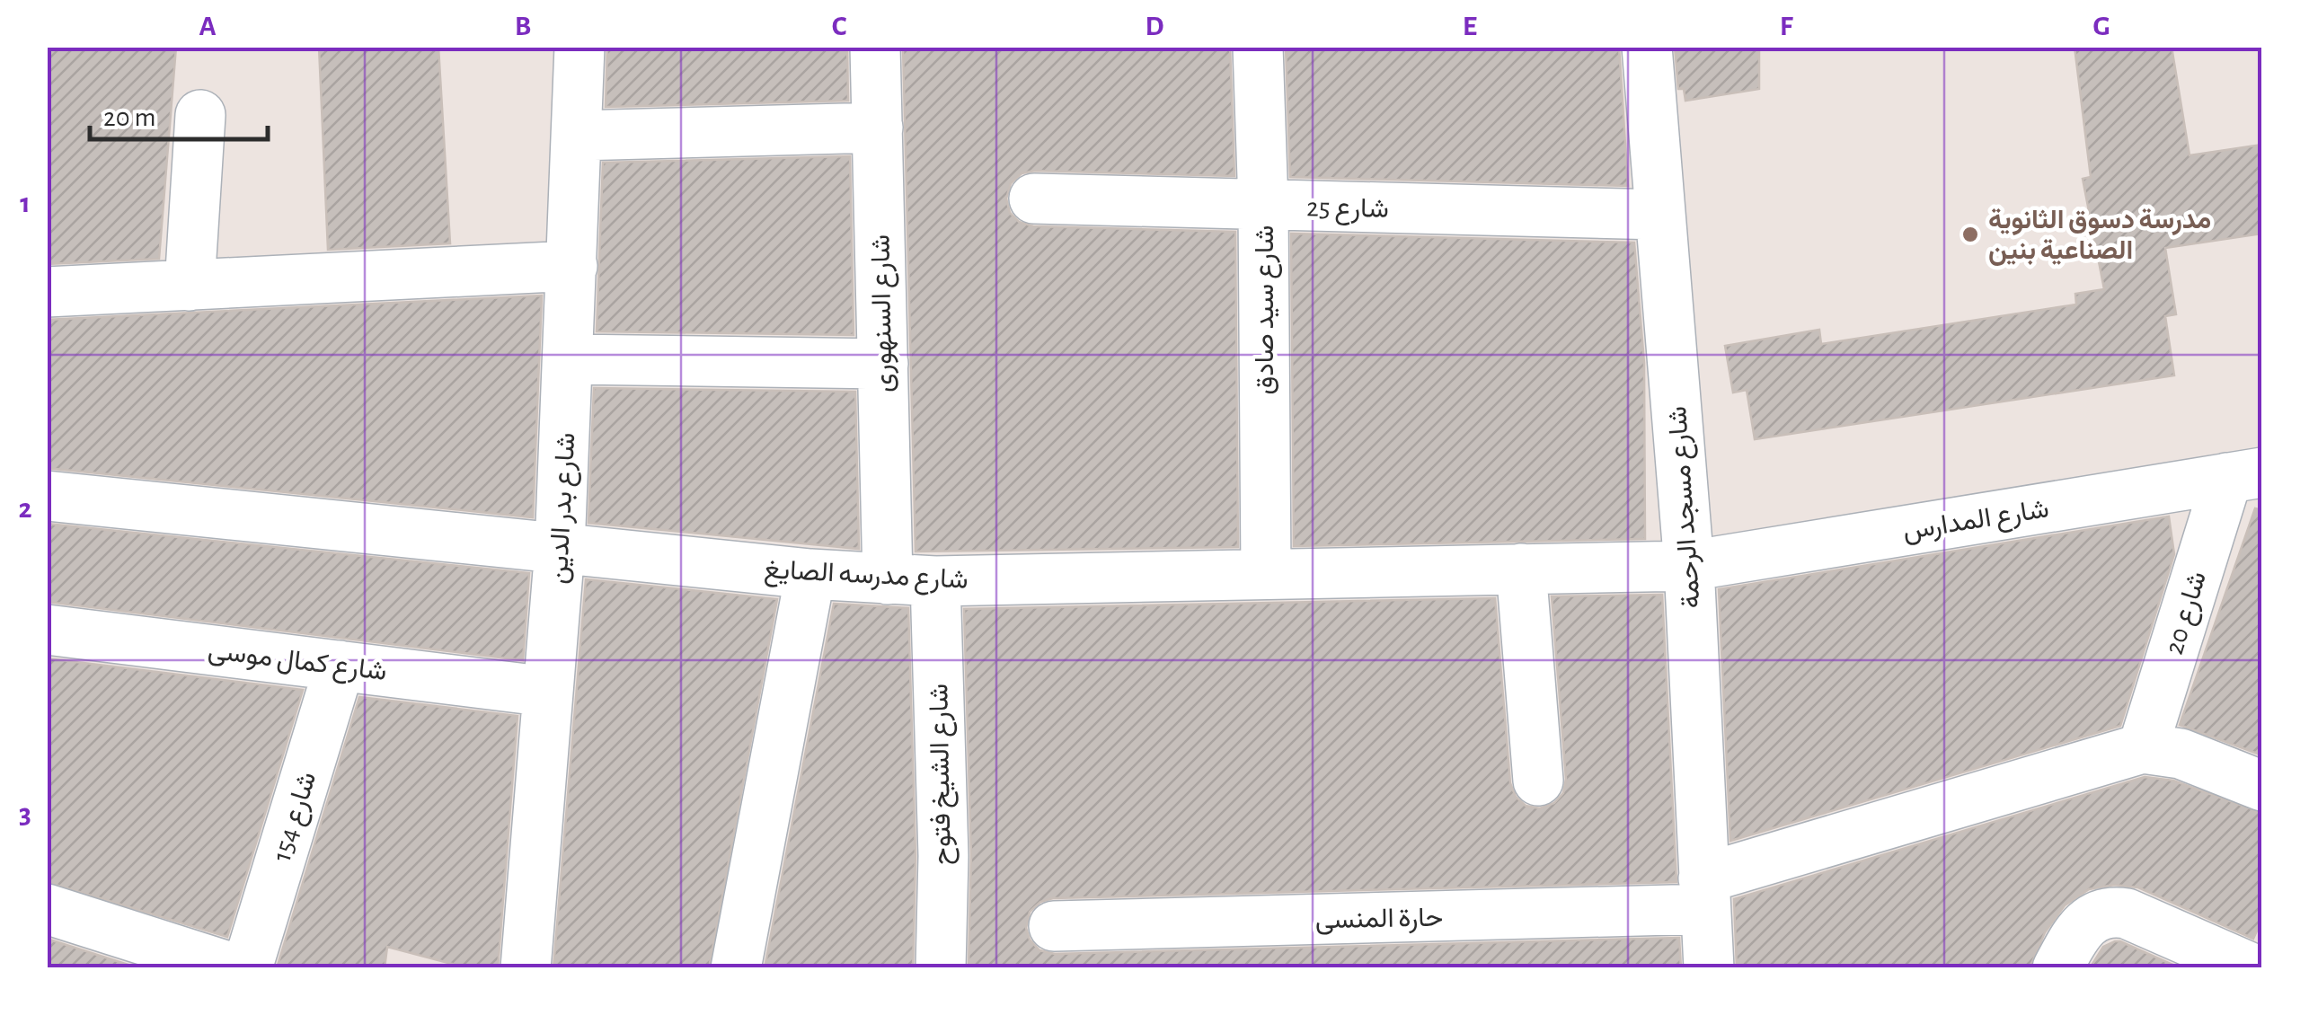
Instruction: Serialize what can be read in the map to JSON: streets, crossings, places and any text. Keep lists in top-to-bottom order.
{
  "streets": {
    "street": [
      "شارع 25",
      "شارع سيد صادق",
      "شارع السنهورى",
      "شارع مسجد الرحمة",
      "شارع بدر الدين",
      "شارع المدارس",
      "شارع مدرسه الصايغ",
      "شارع 20",
      "شارع كمال موسى",
      "شارع الشيخ فتوح",
      "شارع 154",
      "حارة المنسى"
    ]
  },
  "crossings": [
    ["شارع 25", "شارع سيد صادق"],
    ["شارع 25", "شارع مسجد الرحمة"],
    ["شارع سيد صادق", "شارع مدرسه الصايغ"],
    ["شارع السنهورى", "شارع مدرسه الصايغ"],
    ["شارع مسجد الرحمة", "شارع المدارس"],
    ["شارع مسجد الرحمة", "شارع مدرسه الصايغ"],
    ["شارع مسجد الرحمة", "حارة المنسى"],
    ["شارع بدر الدين", "شارع مدرسه الصايغ"],
    ["شارع بدر الدين", "شارع كمال موسى"],
    ["شارع المدارس", "شارع مدرسه الصايغ"],
    ["شارع المدارس", "شارع 20"],
    ["شارع مدرسه الصايغ", "شارع الشيخ فتوح"],
    ["شارع 20", "حارة المنسى"],
    ["شارع كمال موسى", "شارع 154"]
  ],
  "places": ["مدرسة دسوق الثانوية الصناعية بنين"],
  "scale_bar": "20 m",
  "grid": {
    "columns": [
      "A",
      "B",
      "C",
      "D",
      "E",
      "F",
      "G"
    ],
    "rows": ["1", "2", "3"]
  }
}
